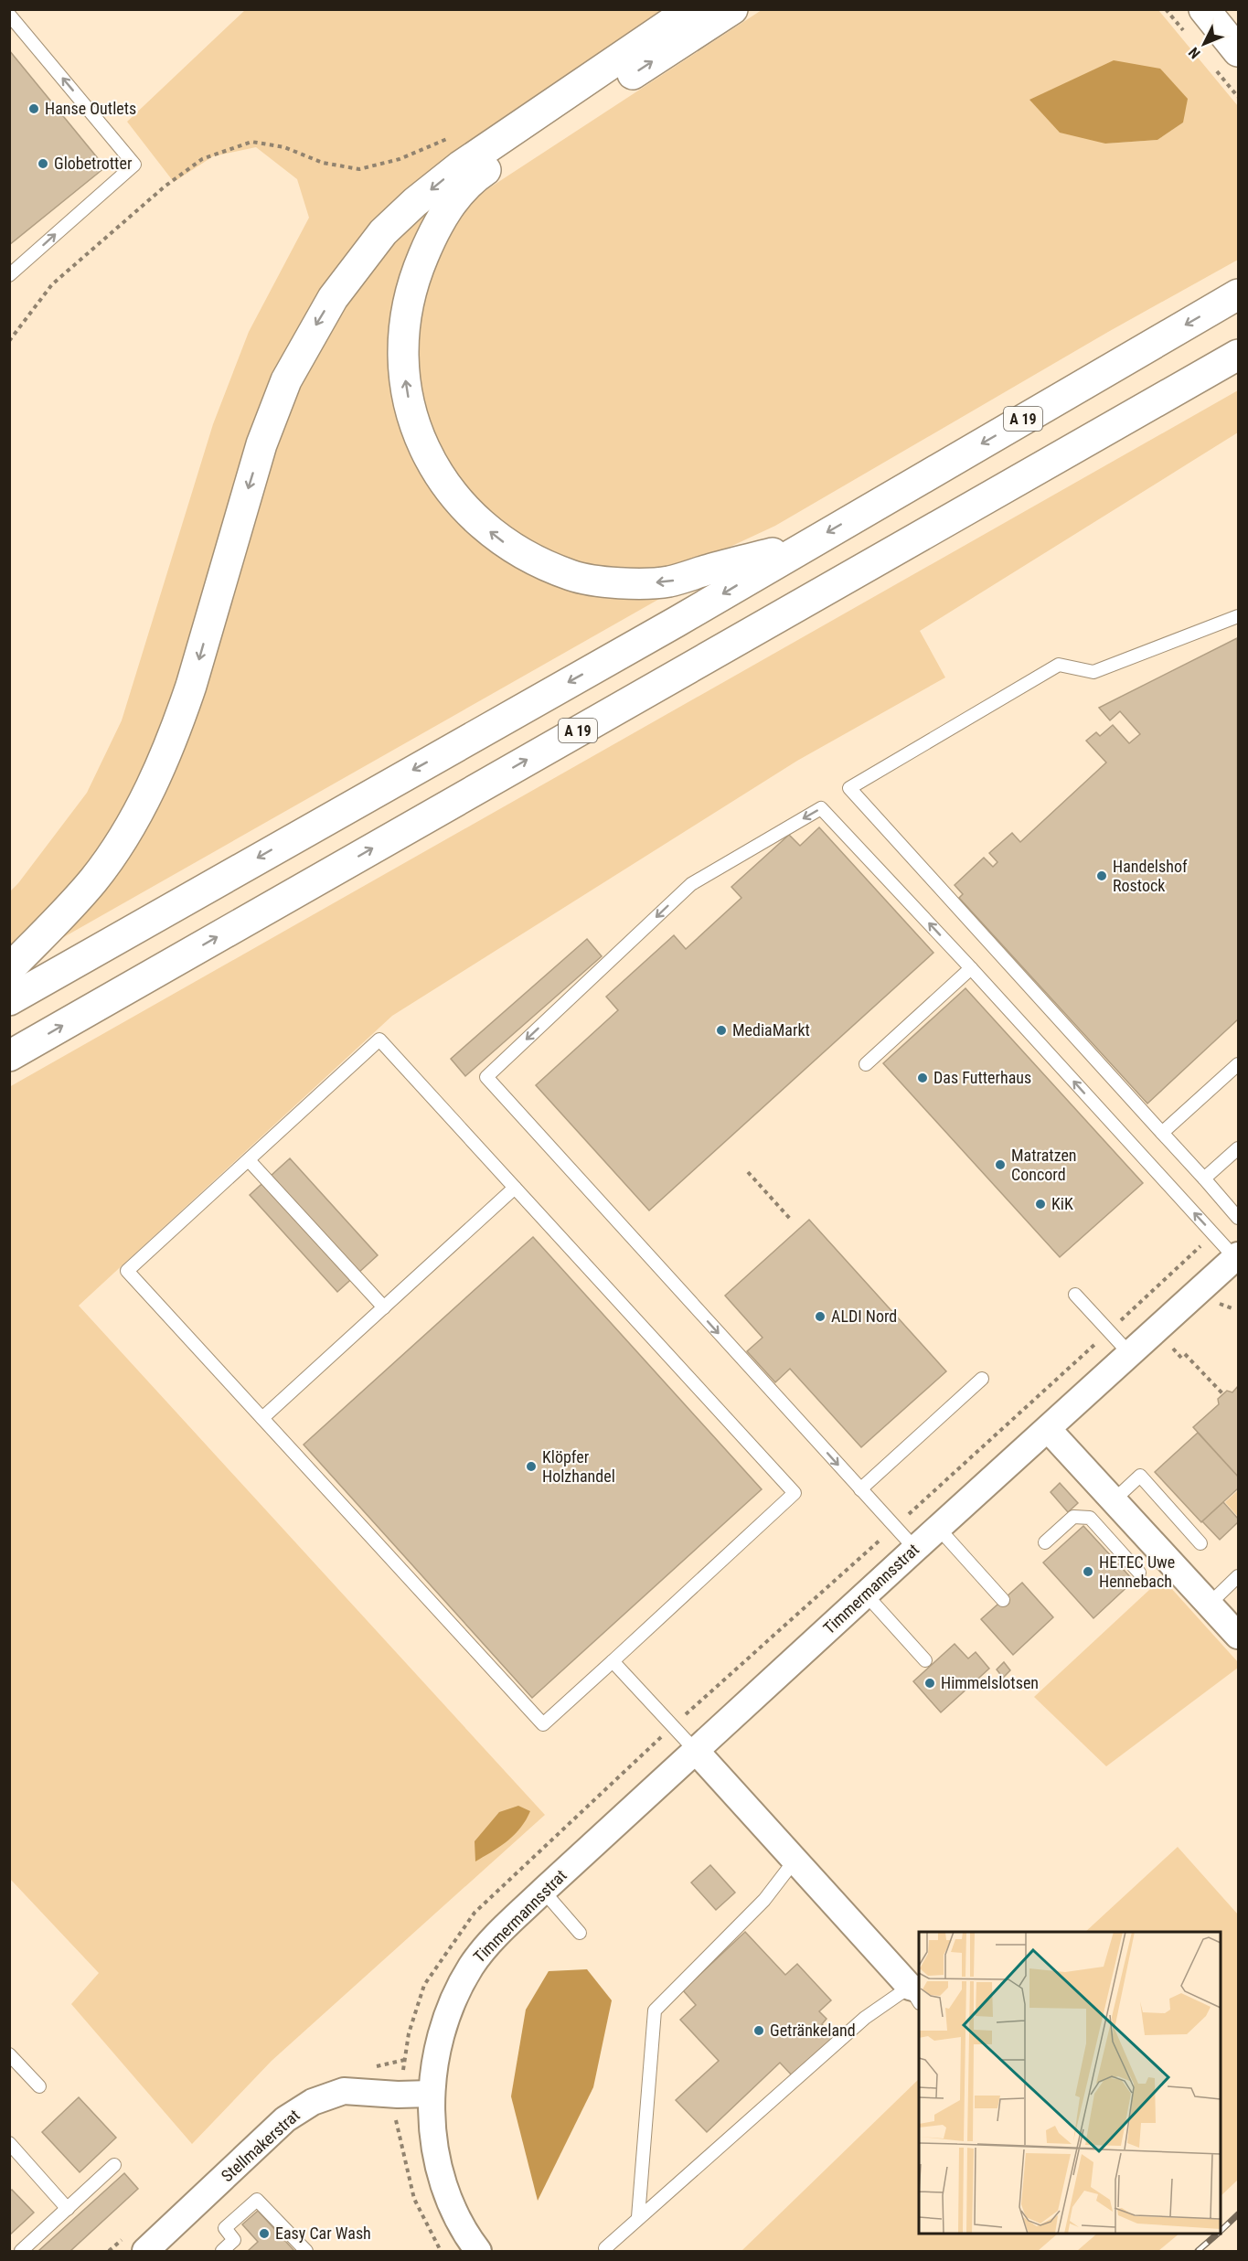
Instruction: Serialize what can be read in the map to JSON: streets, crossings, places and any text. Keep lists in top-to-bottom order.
{
  "streets": {
    "main road": ["A 19"],
    "street": ["Timmermannsstrat", "Stellmakerstrat"]
  },
  "crossings": [
    ["Timmermannsstrat", "Stellmakerstrat"]
  ],
  "places": [
    "Hanse Outlets",
    "Globetrotter",
    "Handelshof Rostock",
    "MediaMarkt",
    "Das Futterhaus",
    "Matratzen Concord",
    "KiK",
    "ALDI Nord",
    "Klöpfer Holzhandel",
    "HETEC Uwe Hennebach",
    "Himmelslotsen",
    "Getränkeland",
    "Easy Car Wash"
  ],
  "north": "bottom left"
}
